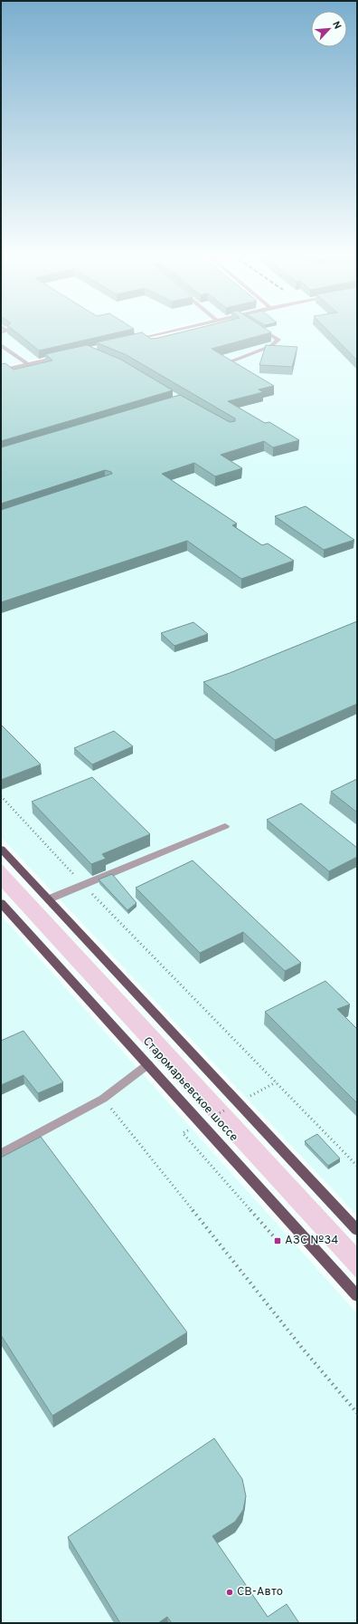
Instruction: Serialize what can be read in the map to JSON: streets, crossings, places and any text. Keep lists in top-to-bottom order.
{
  "streets": {
    "main road": ["Старомарьевское шоссе"]
  },
  "places": {
    "transit": ["АЗС №34"],
    "other": ["СВ-Авто"]
  },
  "north": "top right"
}
